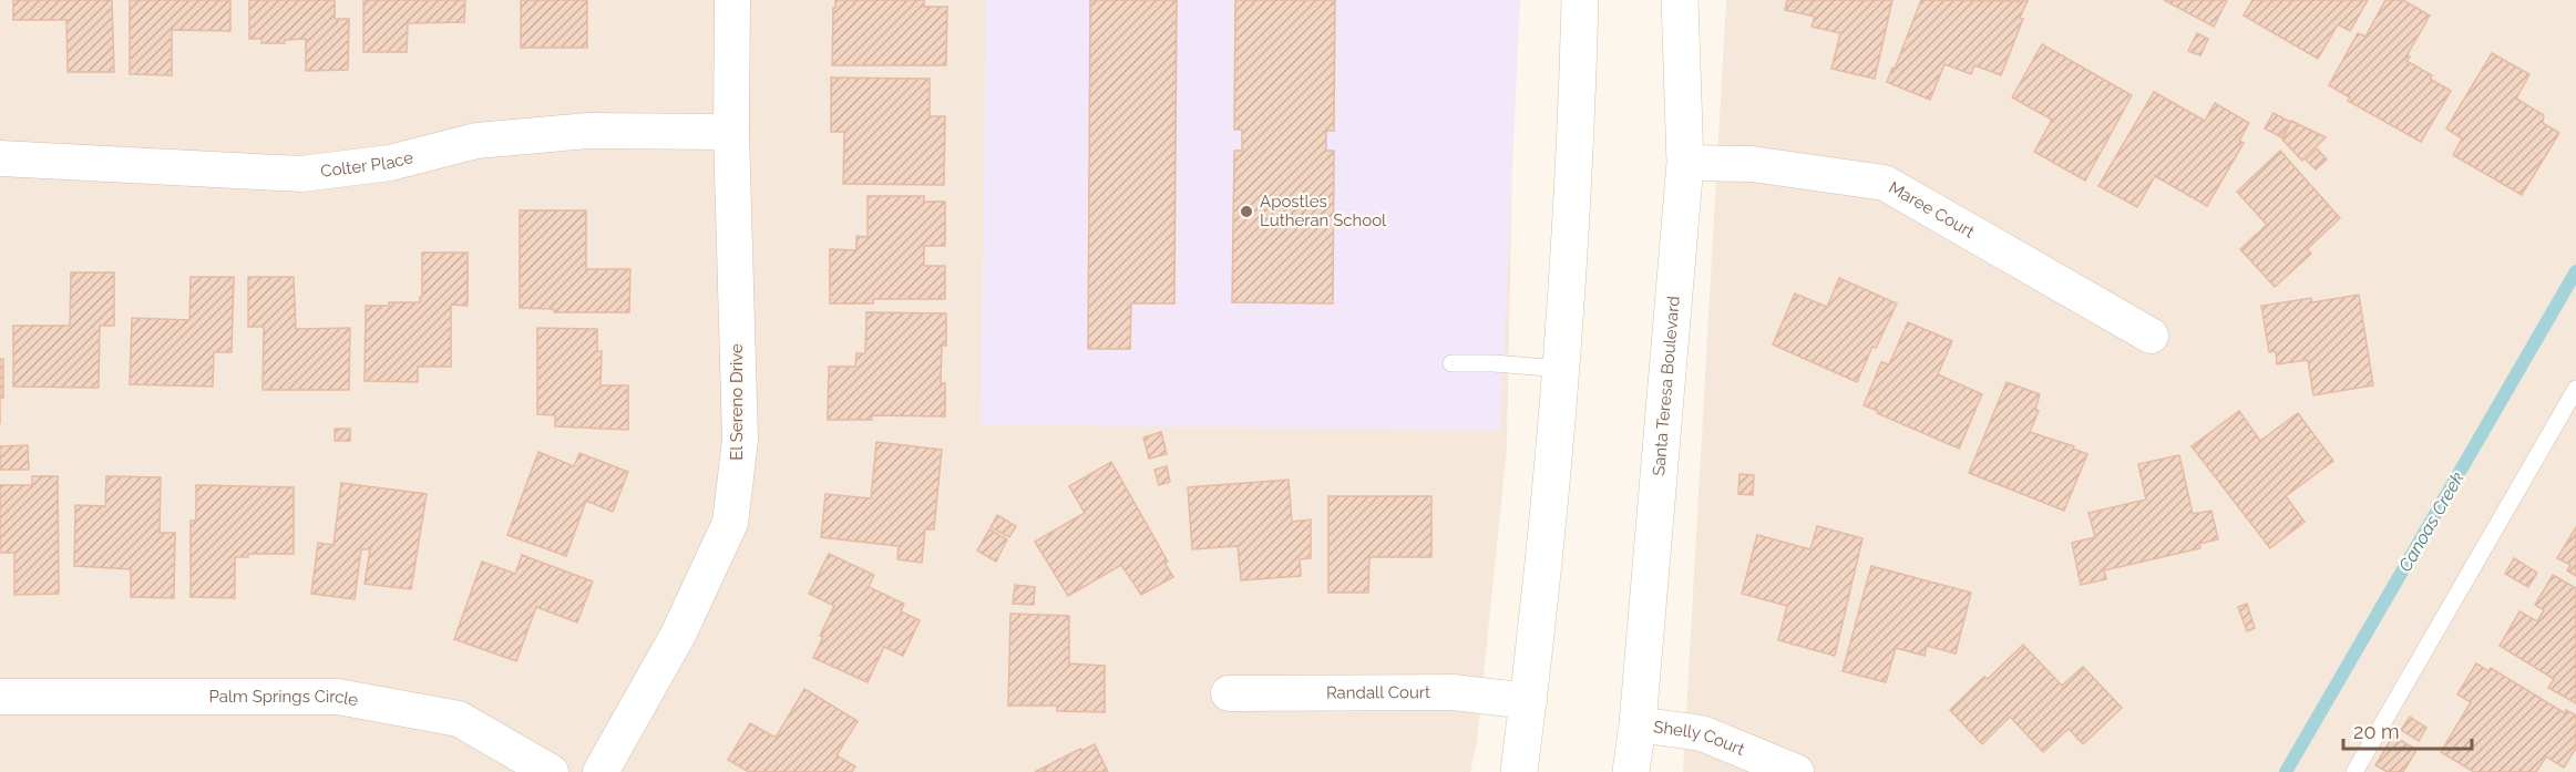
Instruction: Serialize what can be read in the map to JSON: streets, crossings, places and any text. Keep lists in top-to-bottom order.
{
  "streets": {
    "main road": ["Santa Teresa Boulevard"],
    "street": [
      "Colter Place",
      "Maree Court",
      "El Sereno Drive",
      "Randall Court",
      "Palm Springs Circle",
      "Shelly Court"
    ]
  },
  "crossings": [
    ["Colter Place", "El Sereno Drive"],
    ["Maree Court", "Santa Teresa Boulevard"],
    ["Santa Teresa Boulevard", "Shelly Court"]
  ],
  "water": ["Canoas Creek"],
  "places": ["Apostles Lutheran School"],
  "scale_bar": "20 m"
}
